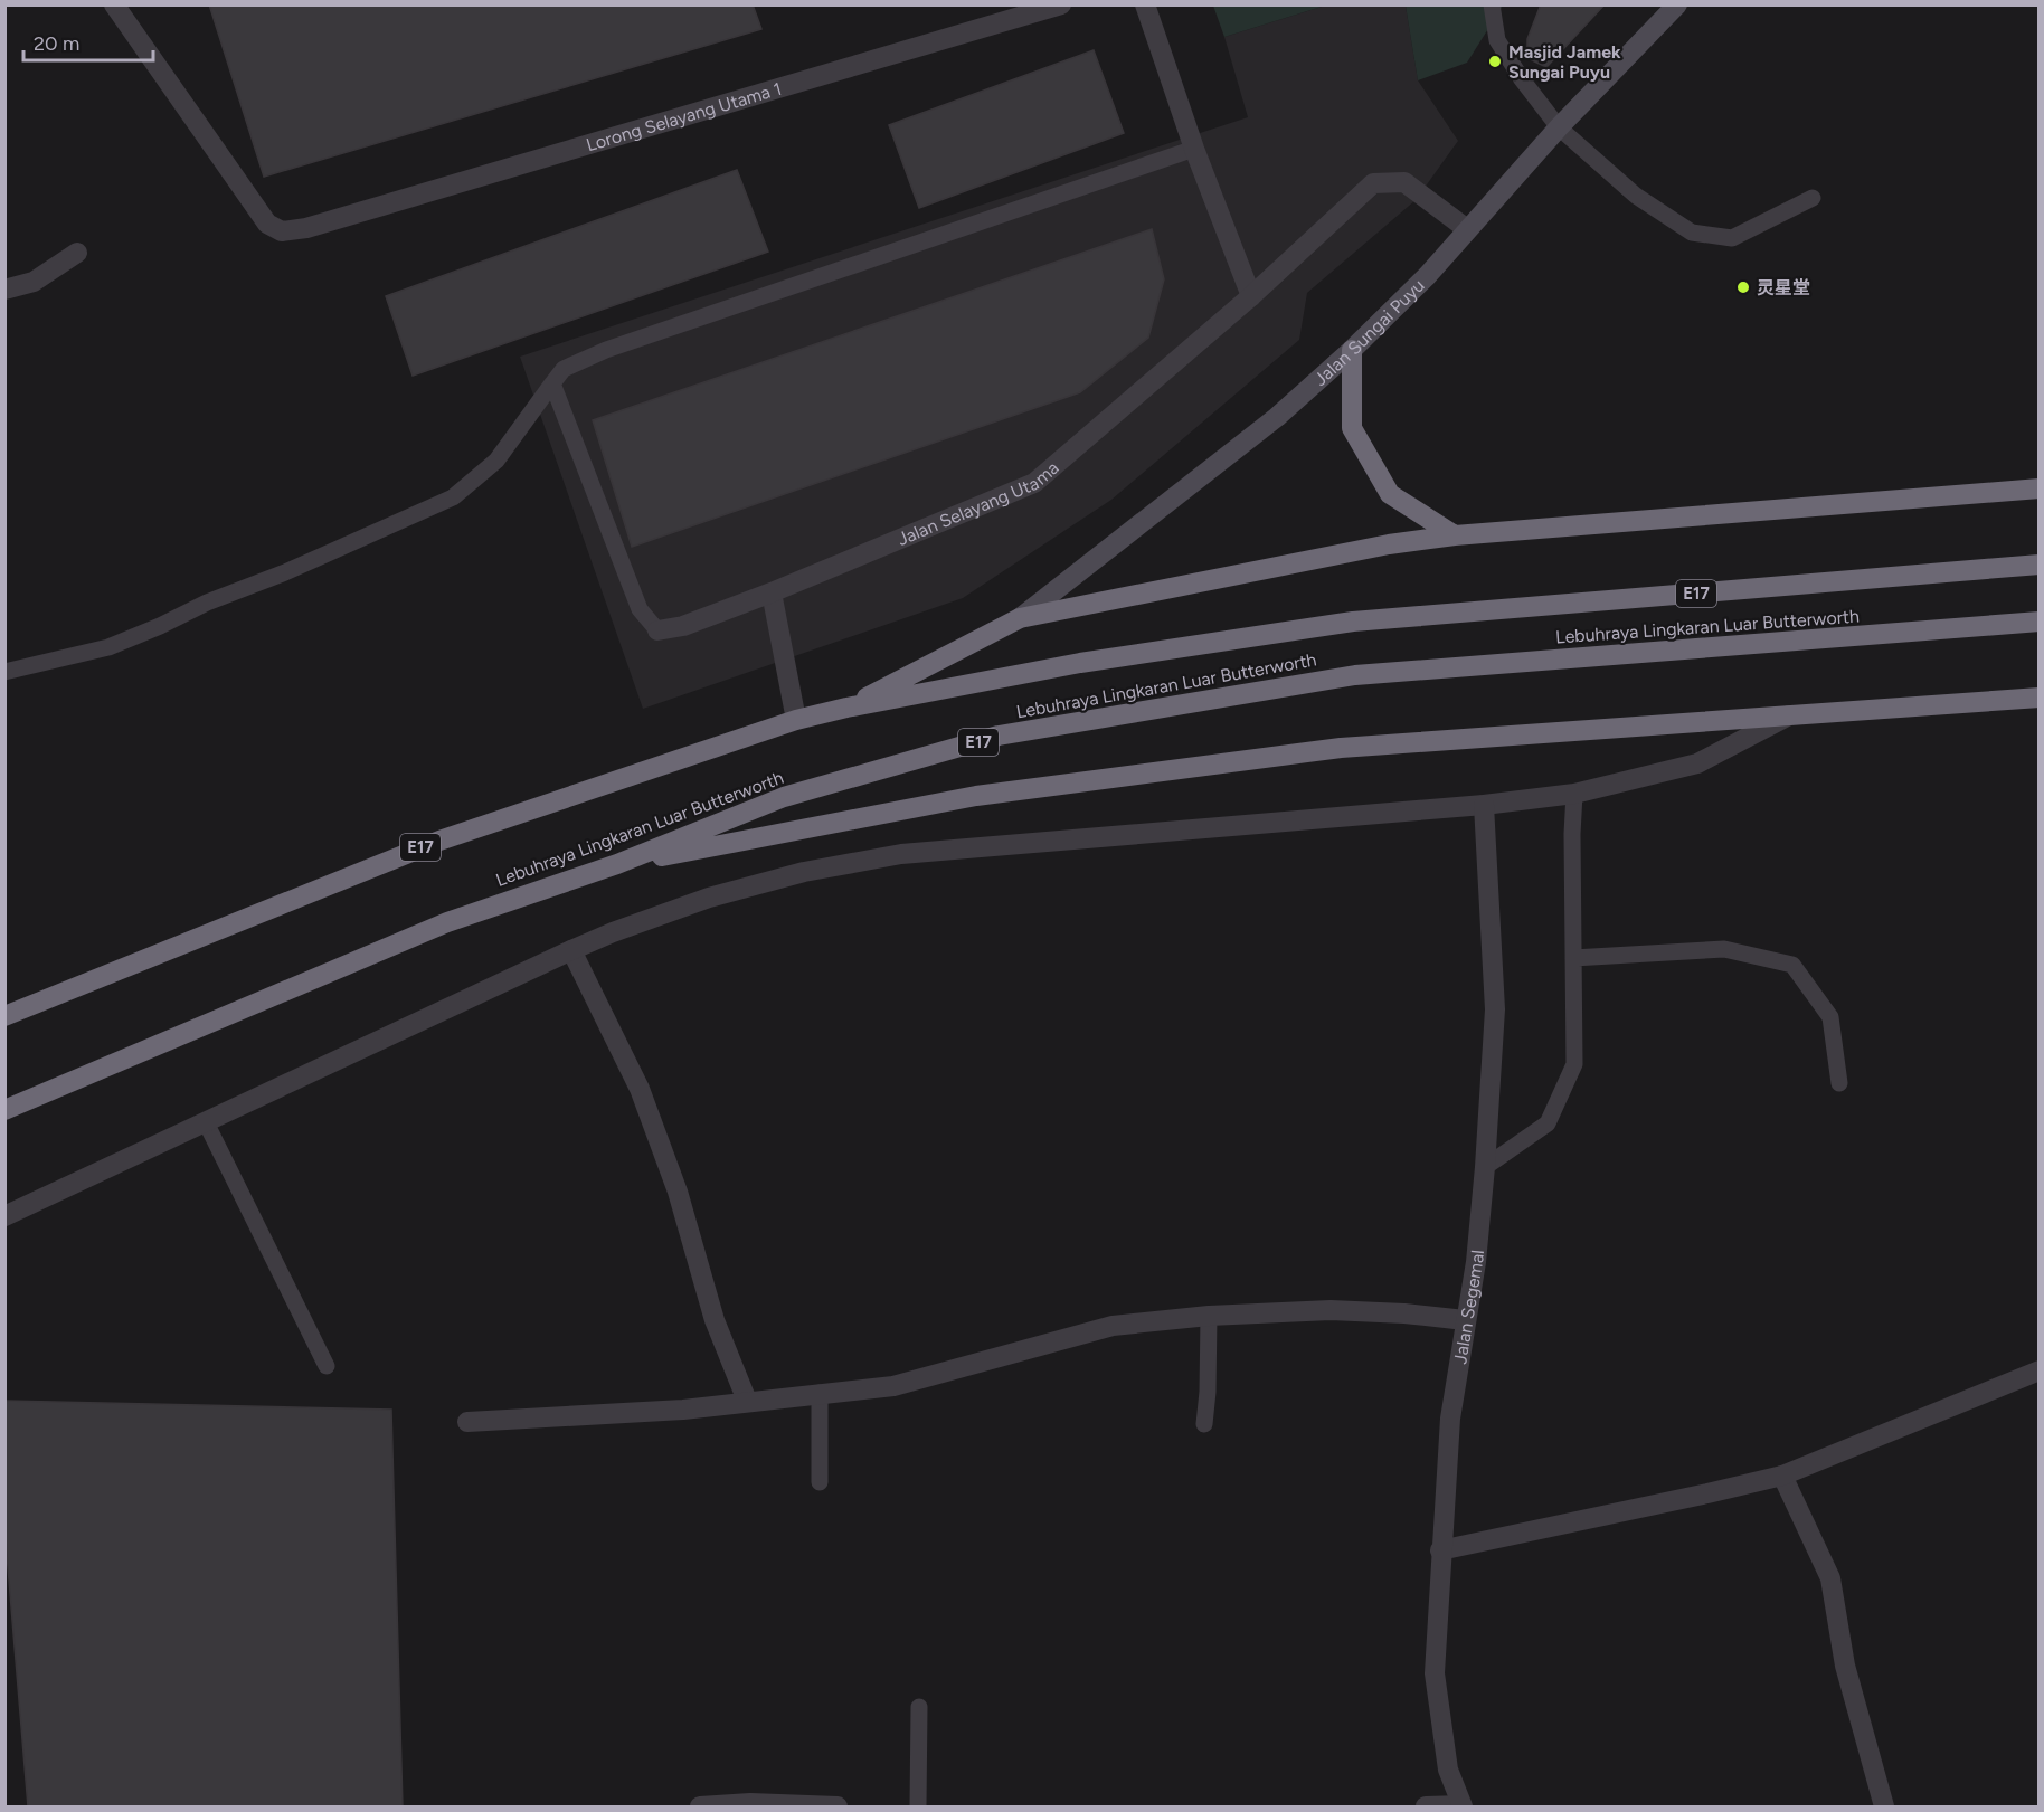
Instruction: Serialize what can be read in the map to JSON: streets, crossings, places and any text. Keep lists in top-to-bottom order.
{
  "streets": {
    "highway": ["E17", "Lebuhraya Lingkaran Luar Butterworth"],
    "main road": ["Jalan Sungai Puyu"],
    "street": ["Lorong Selayang Utama 1", "Jalan Selayang Utama", "Jalan Segemal"]
  },
  "crossings": [
    ["Jalan Sungai Puyu", "Jalan Selayang Utama"]
  ],
  "places": ["Masjid Jamek Sungai Puyu", "灵星堂"],
  "scale_bar": "20 m"
}
